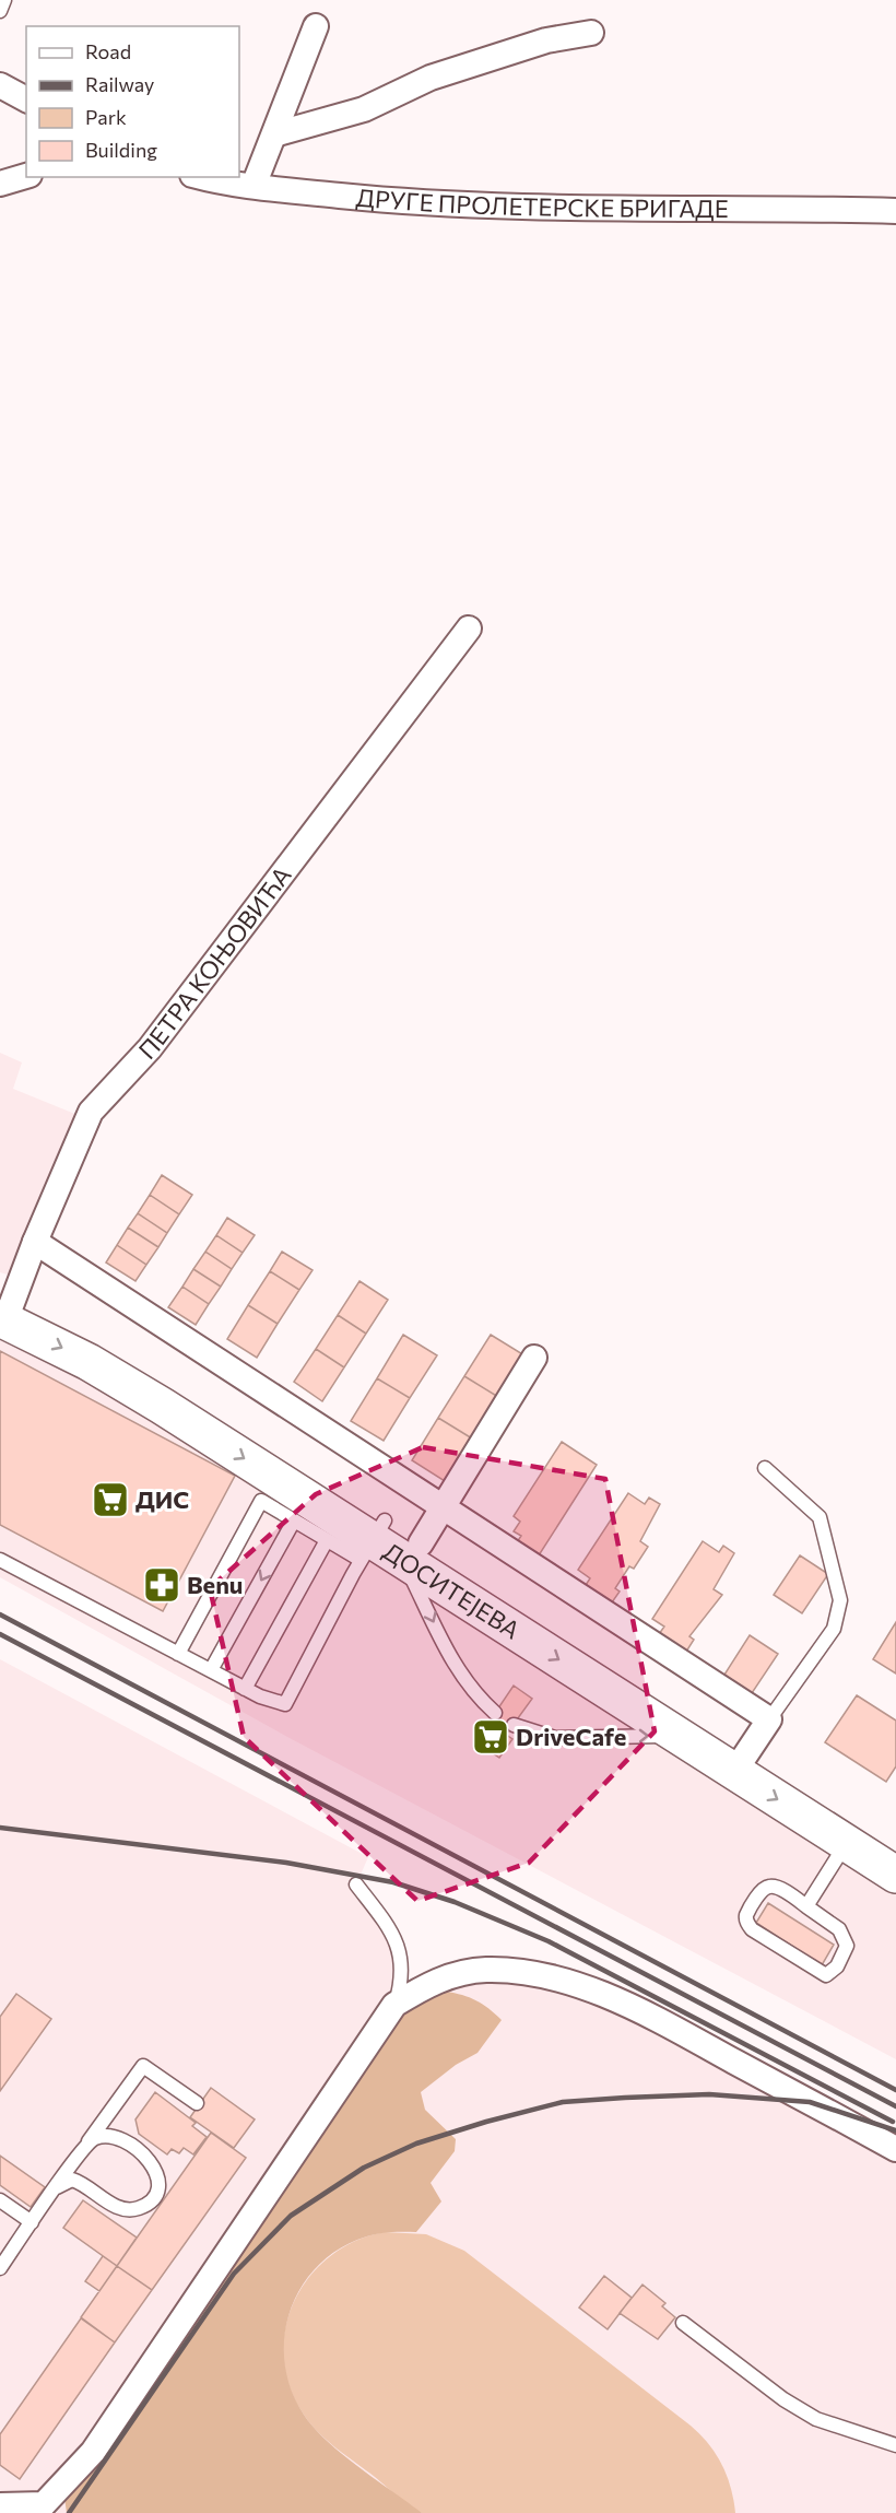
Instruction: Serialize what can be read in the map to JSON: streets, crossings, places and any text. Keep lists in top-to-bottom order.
{
  "streets": {
    "main road": ["ДОСИТЕЈЕВА"],
    "street": ["ДРУГЕ ПРОЛЕТЕРСКЕ БРИГАДЕ", "ПЕТРА КОЊОВИЋА"]
  },
  "crossings": [
    ["ПЕТРА КОЊОВИЋА", "ДОСИТЕЈЕВА"]
  ],
  "places": {
    "supermarket": ["ДИС", "DriveCafe"],
    "pharmacy": ["Benu"]
  },
  "legend": [
    "Road",
    "Railway",
    "Park",
    "Building"
  ]
}
